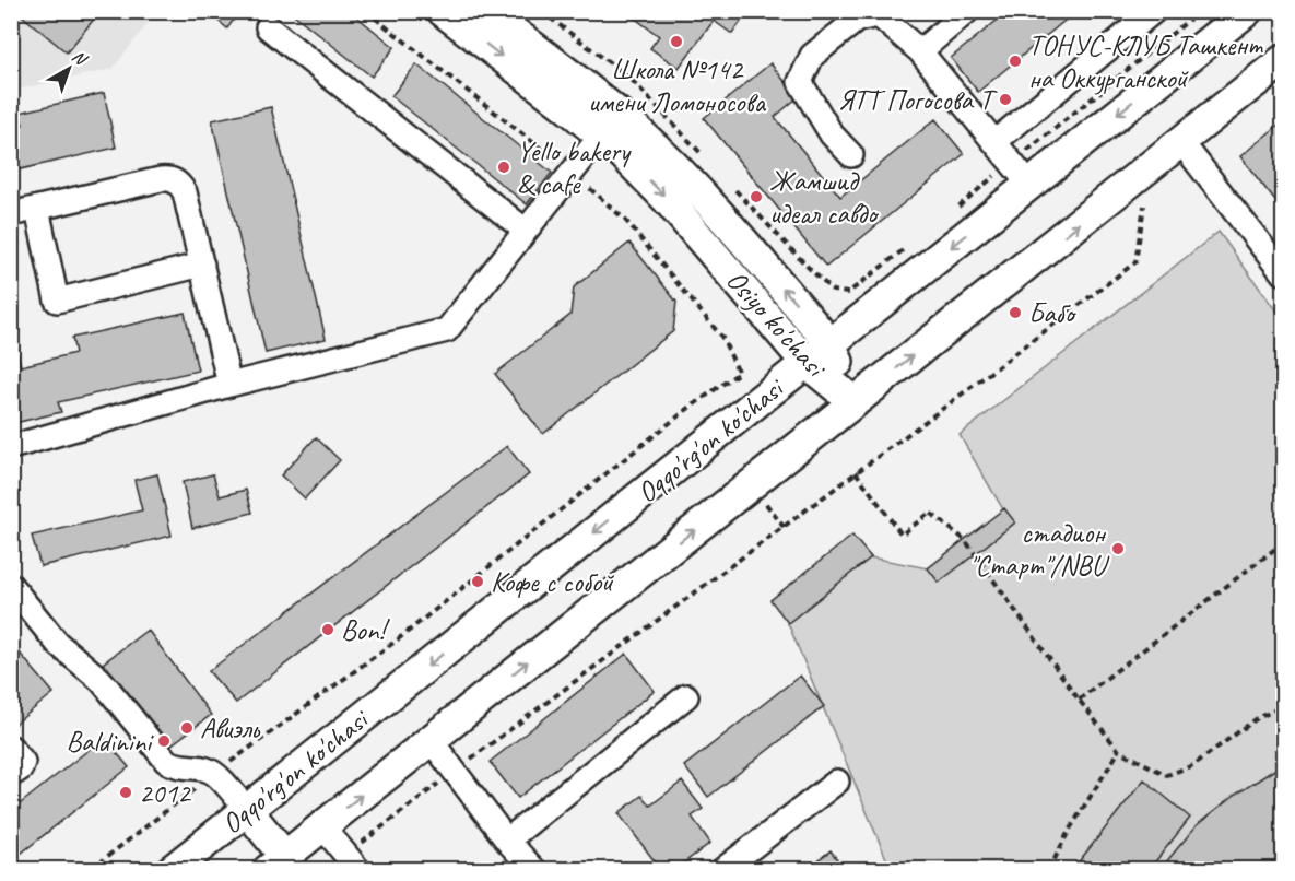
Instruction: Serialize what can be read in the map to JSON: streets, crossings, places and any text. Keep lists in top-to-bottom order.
{
  "streets": {
    "main road": ["Osiyo ko'chasi", "Oqqo'rg'on ko'chasi"]
  },
  "crossings": [
    ["Osiyo ko'chasi", "Oqqo'rg'on ko'chasi"]
  ],
  "places": [
    "Школа №142 имени Ломоносова",
    "ТОНУС-КЛУБ Ташкент на Оккурганской",
    "ЯТТ Погосова Т",
    "Yello bakery & cafe",
    "Жамшид идеал савдо",
    "Бабо",
    "стадион \"Старт\"/NBU",
    "Кофе с собой",
    "Bon!",
    "Авиэль",
    "Baldinini",
    "2012"
  ],
  "north": "top right"
}
